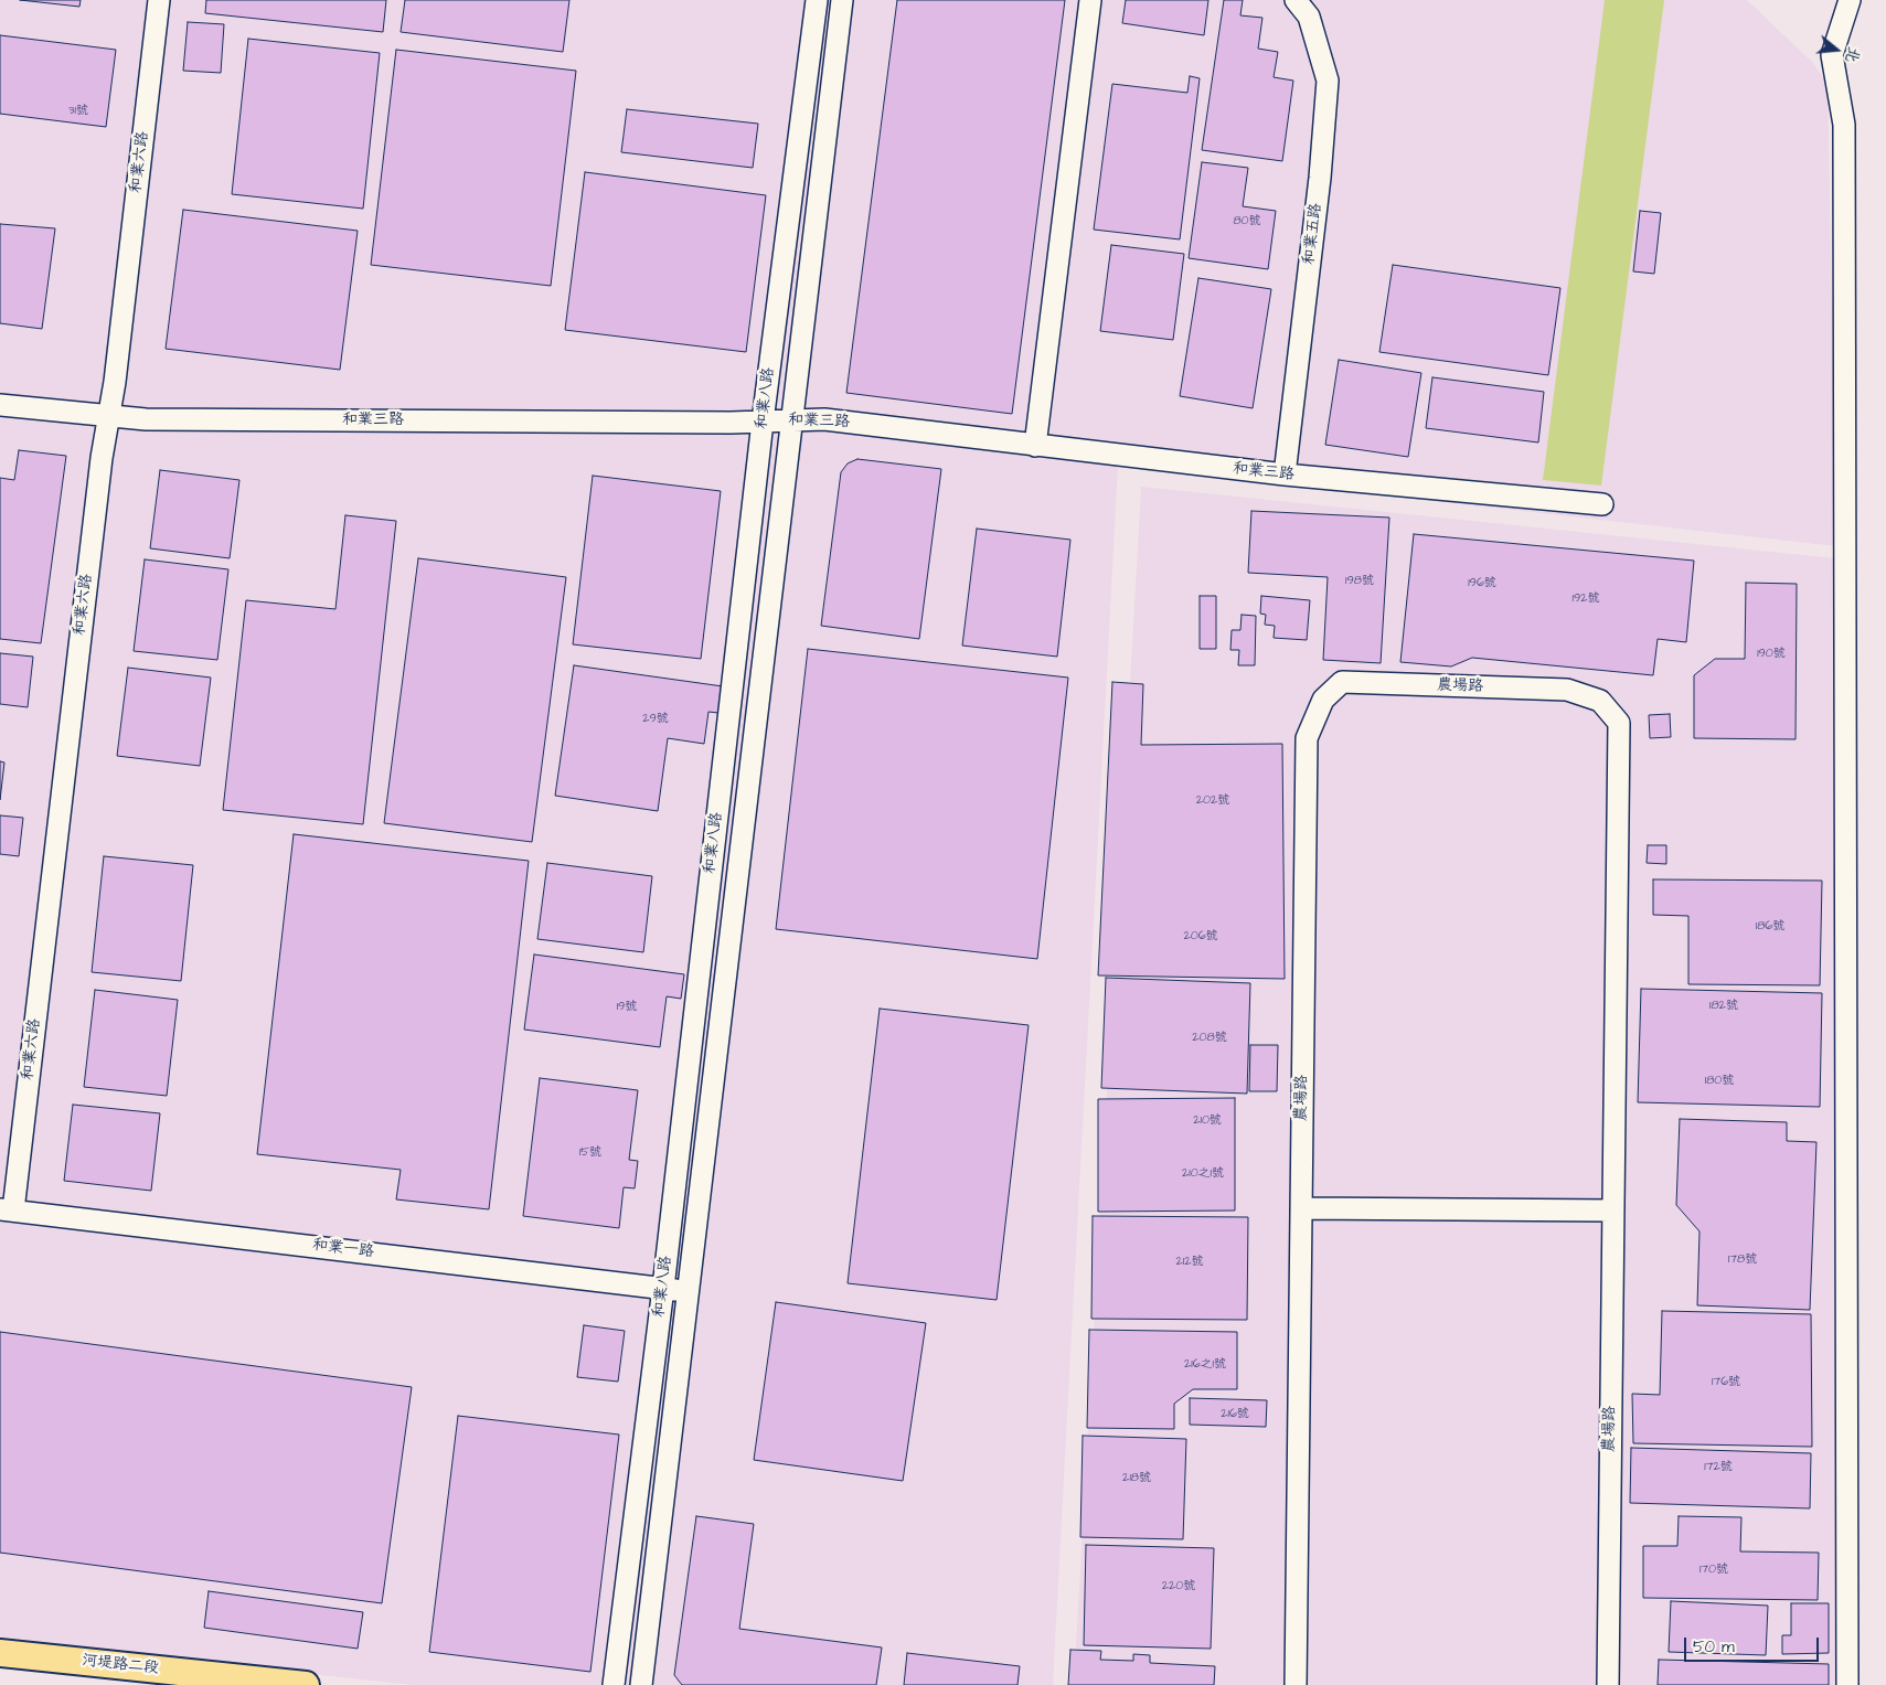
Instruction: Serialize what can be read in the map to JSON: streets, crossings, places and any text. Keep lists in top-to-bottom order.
{
  "streets": {
    "main road": ["河堤路二段"],
    "street": [
      "和業六路",
      "和業五路",
      "和業八路",
      "和業三路",
      "農場路",
      "和業一路"
    ]
  },
  "crossings": [
    ["和業六路", "和業三路"],
    ["和業六路", "和業一路"],
    ["和業五路", "和業三路"],
    ["和業八路", "和業三路"],
    ["和業八路", "和業一路"]
  ],
  "house_numbers": [
    "31號",
    "80號",
    "198號",
    "196號",
    "192號",
    "190號",
    "29號",
    "202號",
    "186號",
    "206號",
    "182號",
    "19號",
    "208號",
    "180號",
    "210號",
    "15號",
    "210之1號",
    "178號",
    "212號",
    "216之1號",
    "176號",
    "216號",
    "172號",
    "218號",
    "170號",
    "220號"
  ],
  "scale_bar": "50 m",
  "north": "right"
}
